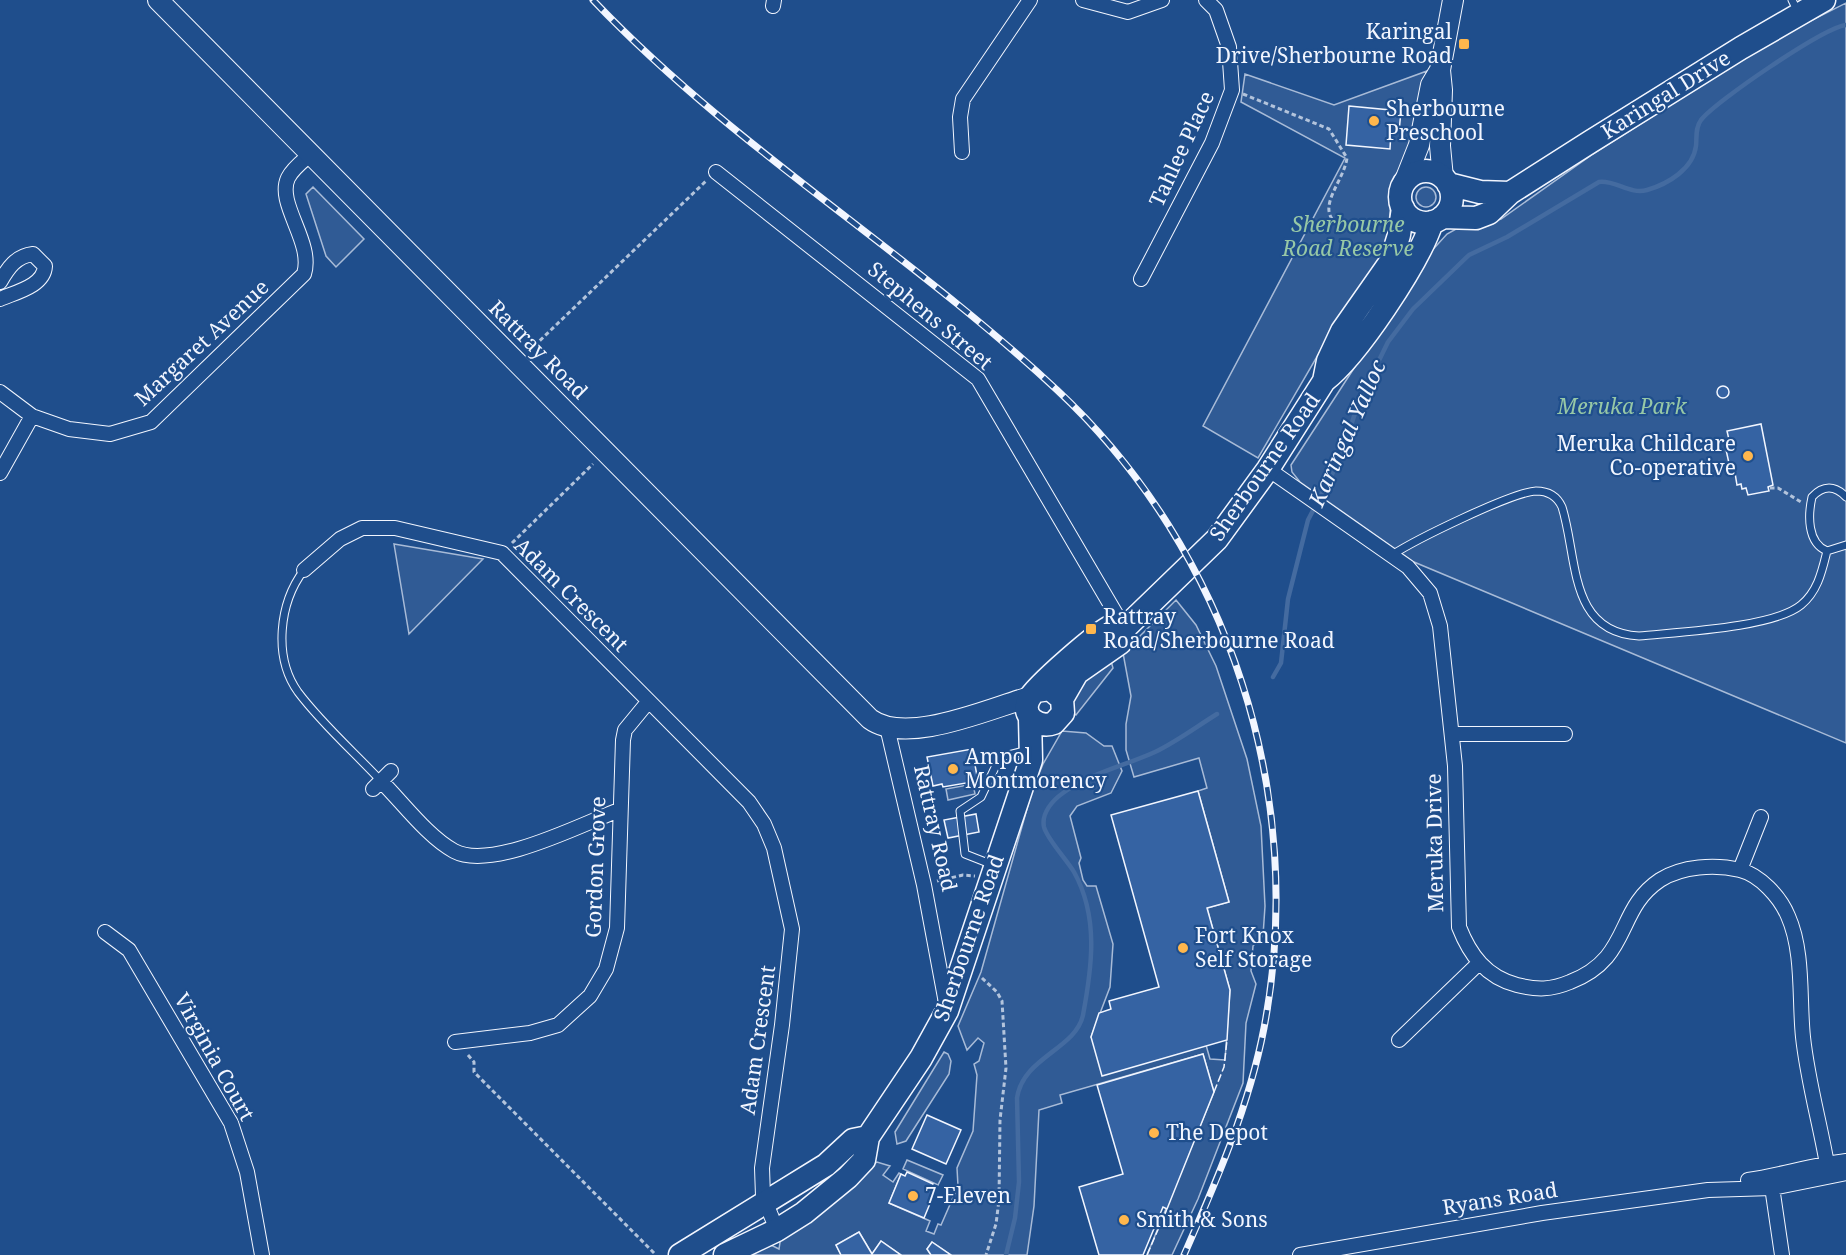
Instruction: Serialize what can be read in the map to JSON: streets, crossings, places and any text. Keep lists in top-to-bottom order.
{
  "streets": {
    "main road": ["Karingal Drive", "Sherbourne Road"],
    "street": [
      "Tahlee Place",
      "Stephens Street",
      "Margaret Avenue",
      "Rattray Road",
      "Adam Crescent",
      "Meruka Drive",
      "Gordon Grove",
      "Virginia Court",
      "Ryans Road"
    ]
  },
  "crossings": [
    ["Karingal Drive", "Sherbourne Road"],
    ["Stephens Street", "Sherbourne Road"],
    ["Margaret Avenue", "Rattray Road"],
    ["Rattray Road", "Sherbourne Road"],
    ["Sherbourne Road", "Adam Crescent"],
    ["Sherbourne Road", "Meruka Drive"],
    ["Adam Crescent", "Gordon Grove"]
  ],
  "water": ["Karingal Yalloc"],
  "parks": ["Sherbourne Road Reserve", "Meruka Park"],
  "places": {
    "transit": ["Karingal Drive/Sherbourne Road", "Rattray Road/Sherbourne Road"],
    "other": [
      "Sherbourne Preschool",
      "Meruka Childcare Co-operative",
      "Ampol Montmorency",
      "Fort Knox Self Storage",
      "The Depot",
      "7-Eleven",
      "Smith & Sons"
    ]
  }
}
